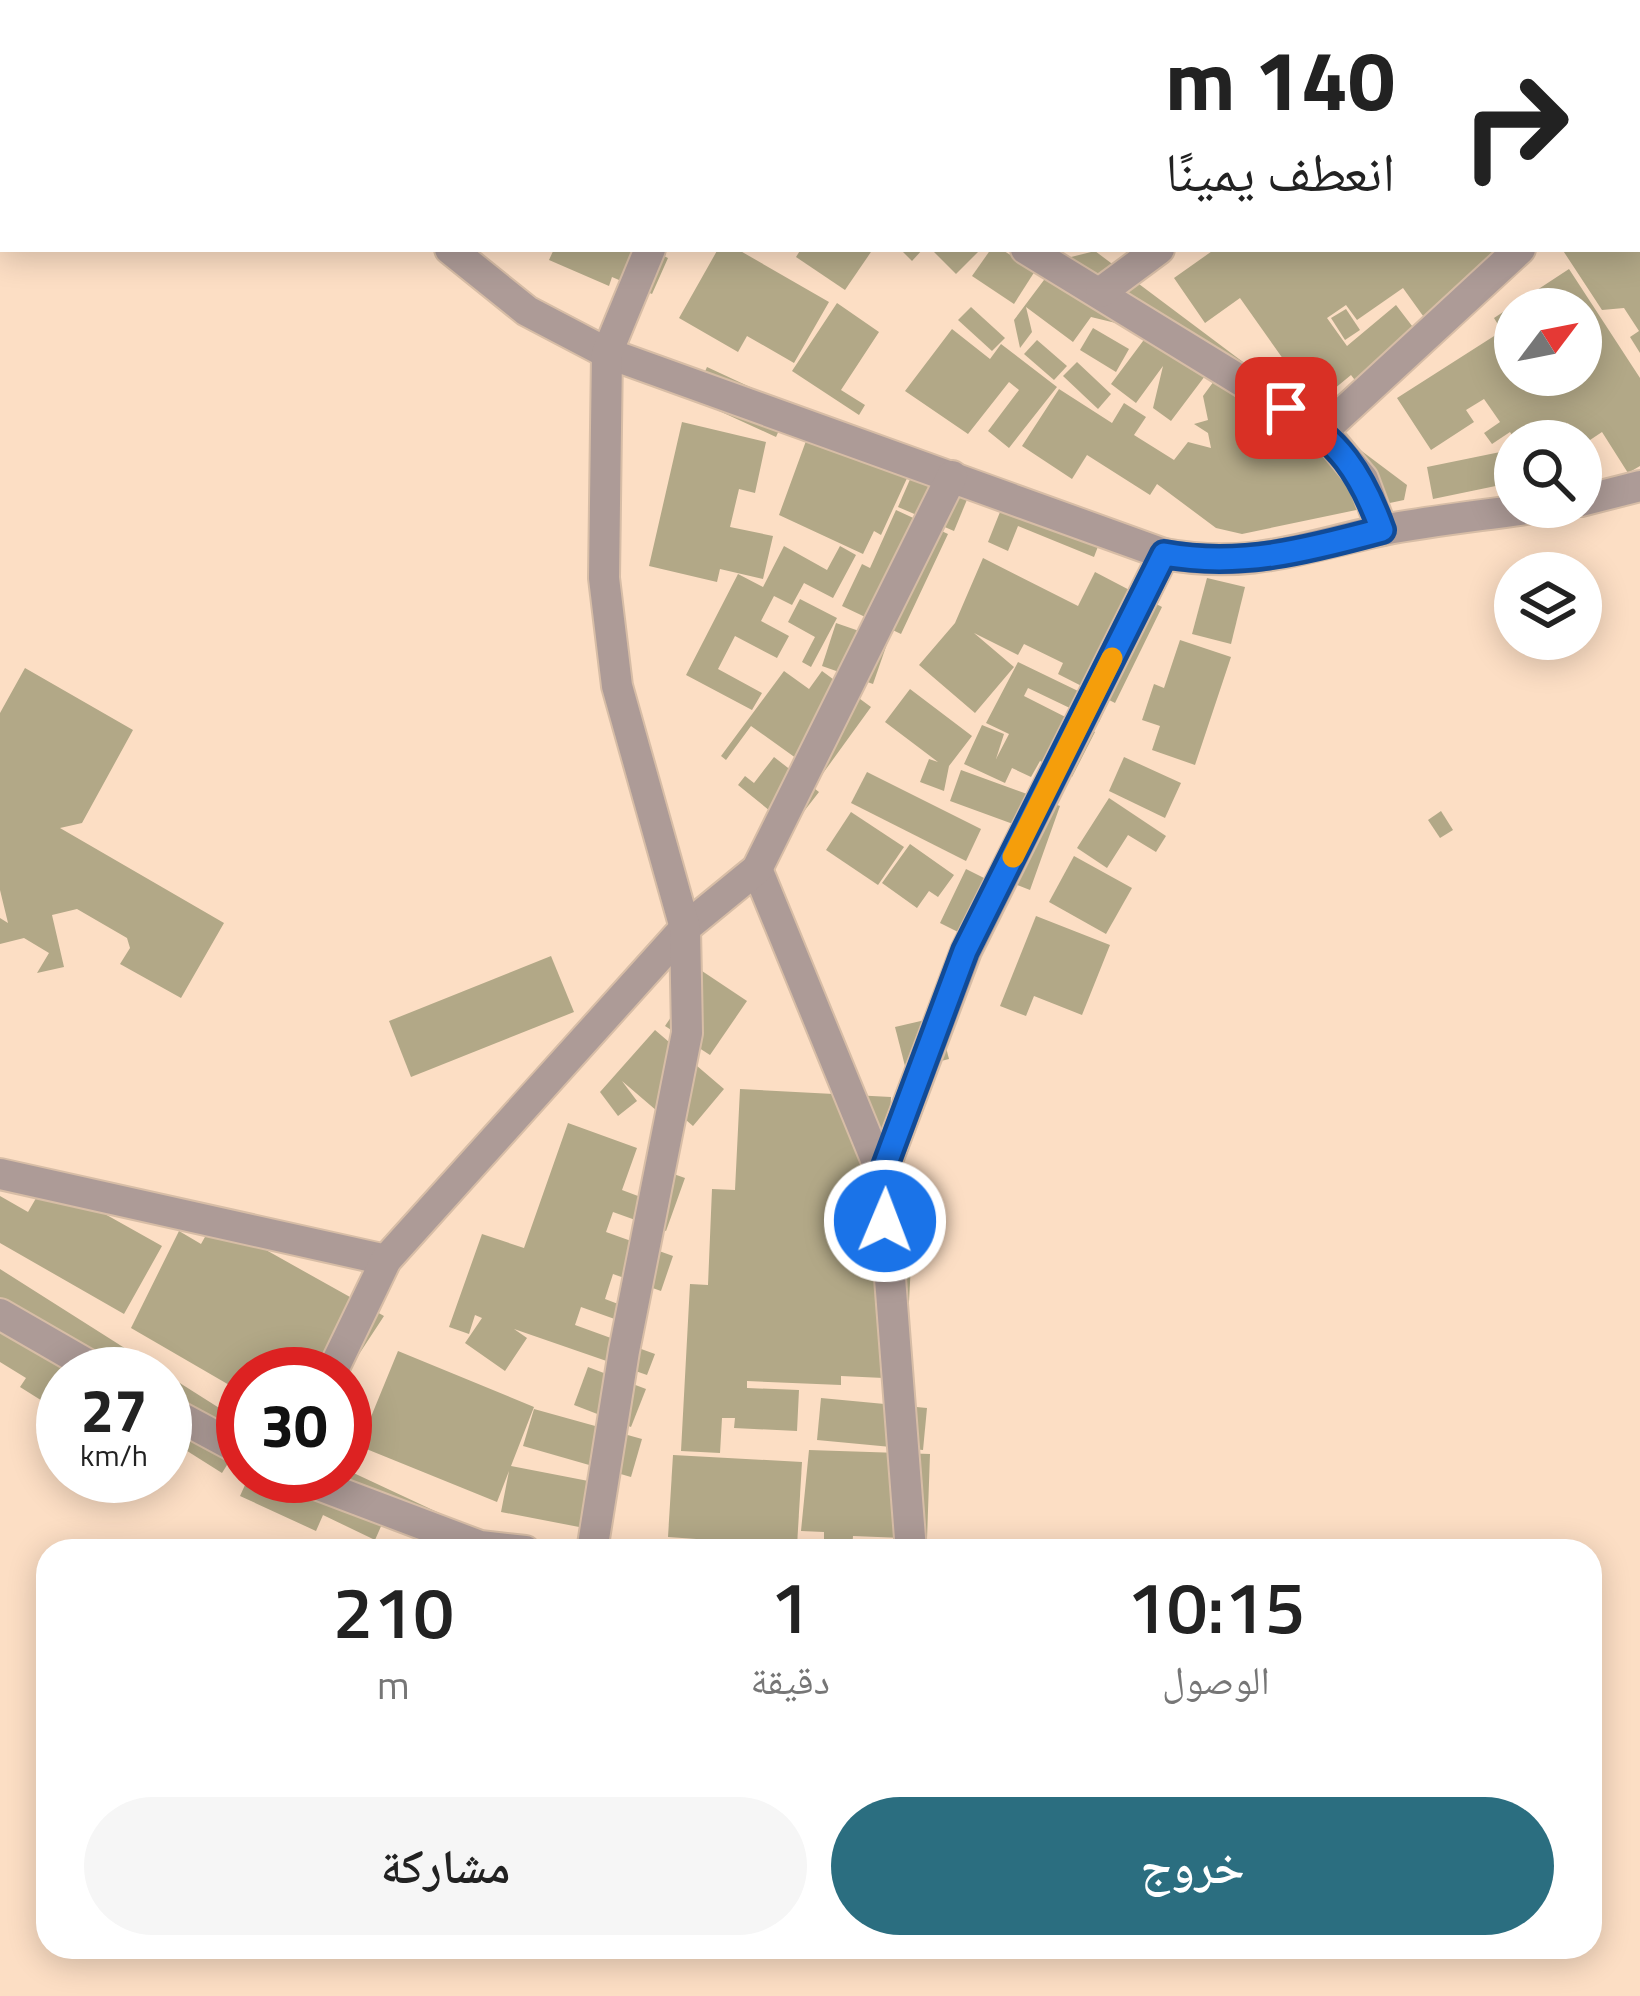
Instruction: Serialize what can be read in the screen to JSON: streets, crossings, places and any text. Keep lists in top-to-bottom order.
{
  "north": "top right",
  "page": {
    "turn": ["140 m", "انعطف يمينًا"],
    "speed": "27 km/h",
    "limit": "30",
    "eta": [
      "10:15",
      "الوصول",
      "1",
      "دقيقة",
      "210",
      "m"
    ],
    "buttons": ["خروج", "مشاركة"]
  }
}
